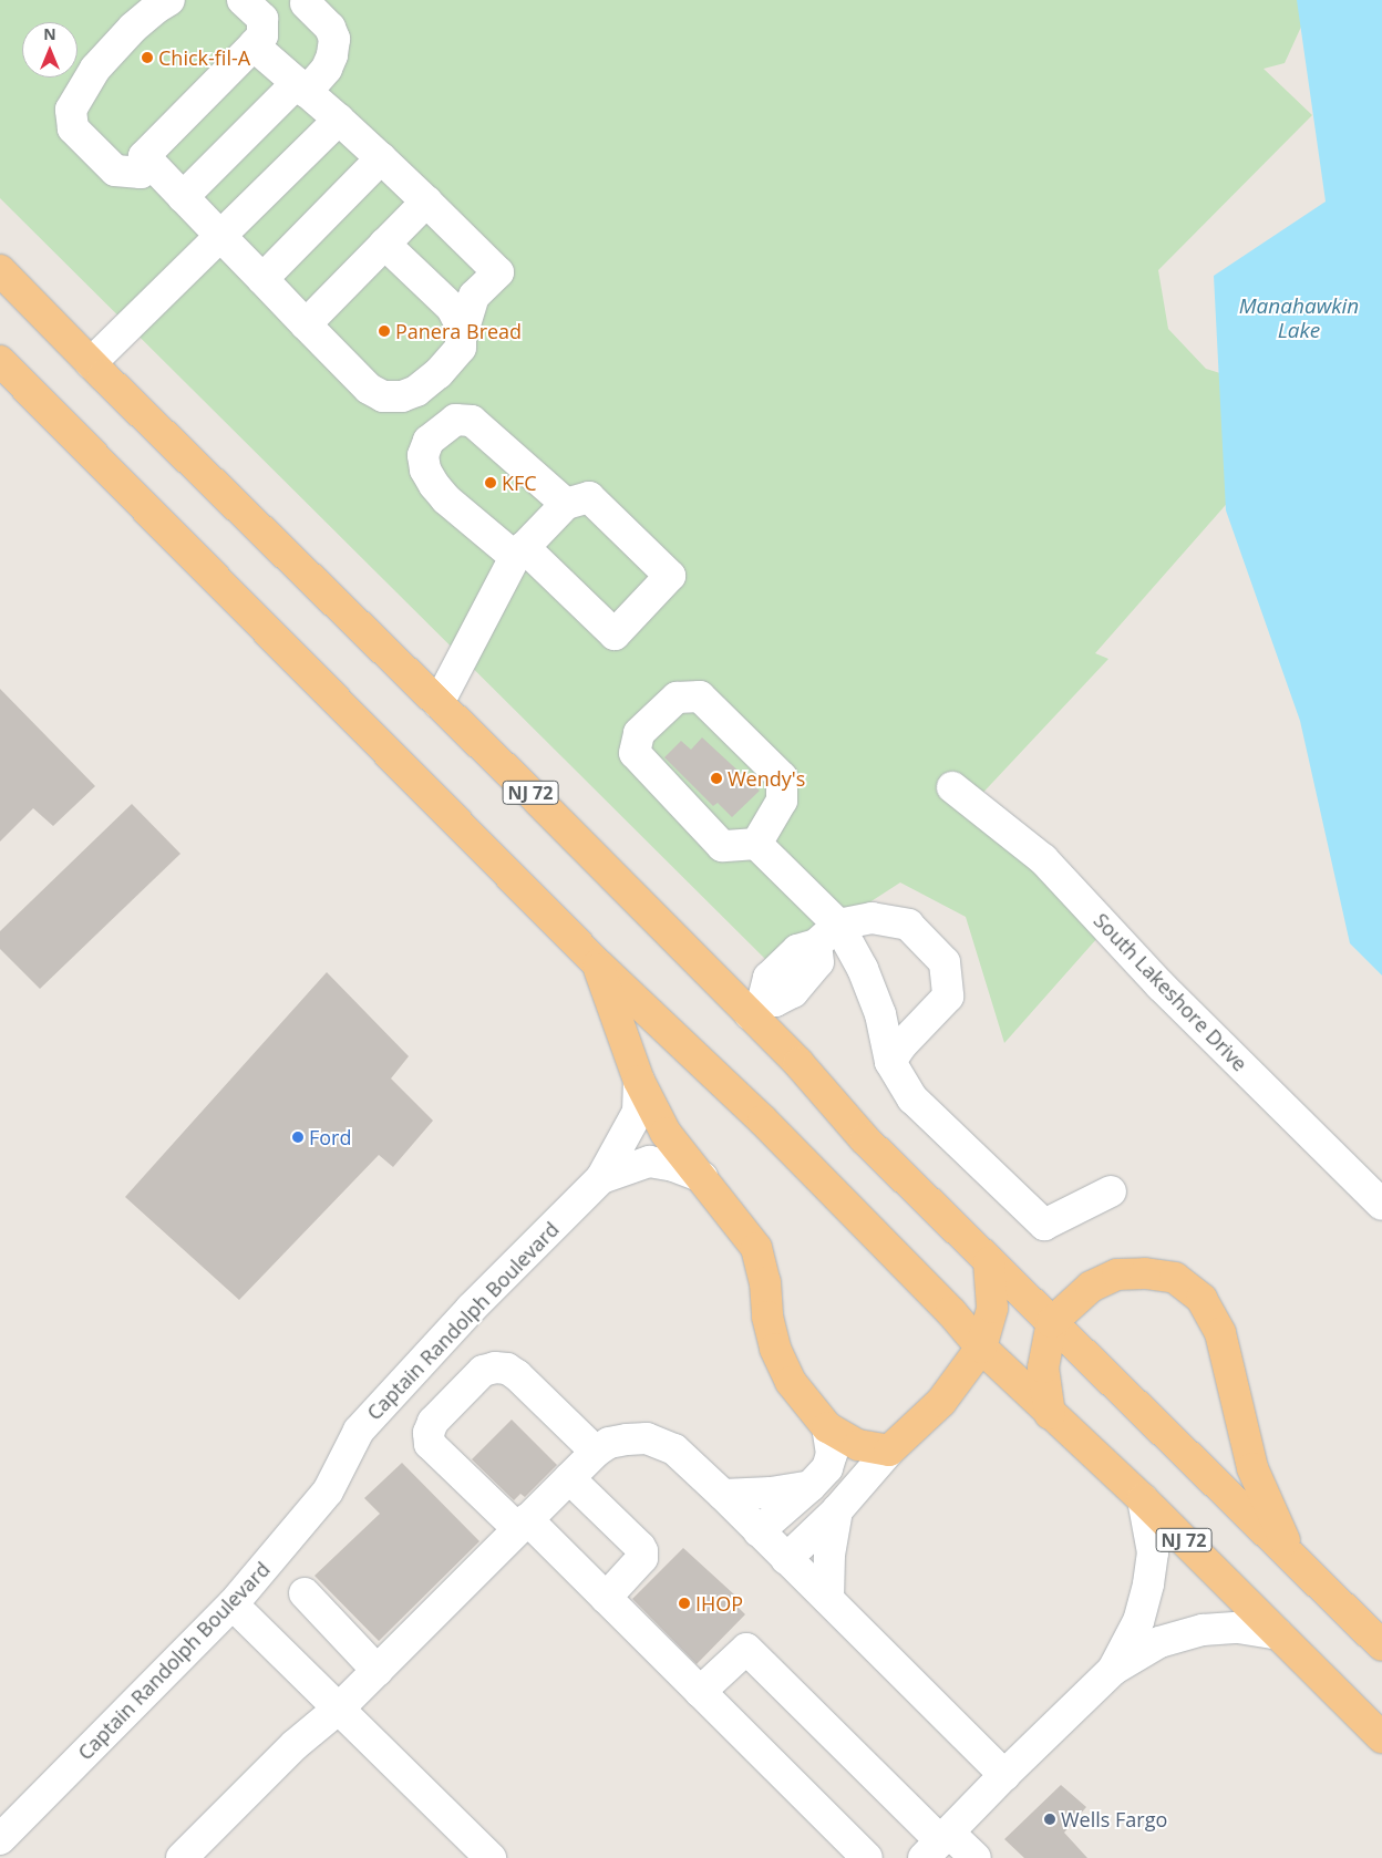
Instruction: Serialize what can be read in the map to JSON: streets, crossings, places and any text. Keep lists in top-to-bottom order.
{
  "streets": {
    "highway": ["NJ 72"],
    "street": ["South Lakeshore Drive", "Captain Randolph Boulevard"]
  },
  "water": ["Manahawkin Lake"],
  "places": [
    "Chick-fil-A",
    "Panera Bread",
    "KFC",
    "Wendy's",
    "Ford",
    "IHOP",
    "Wells Fargo"
  ],
  "north": "top"
}
